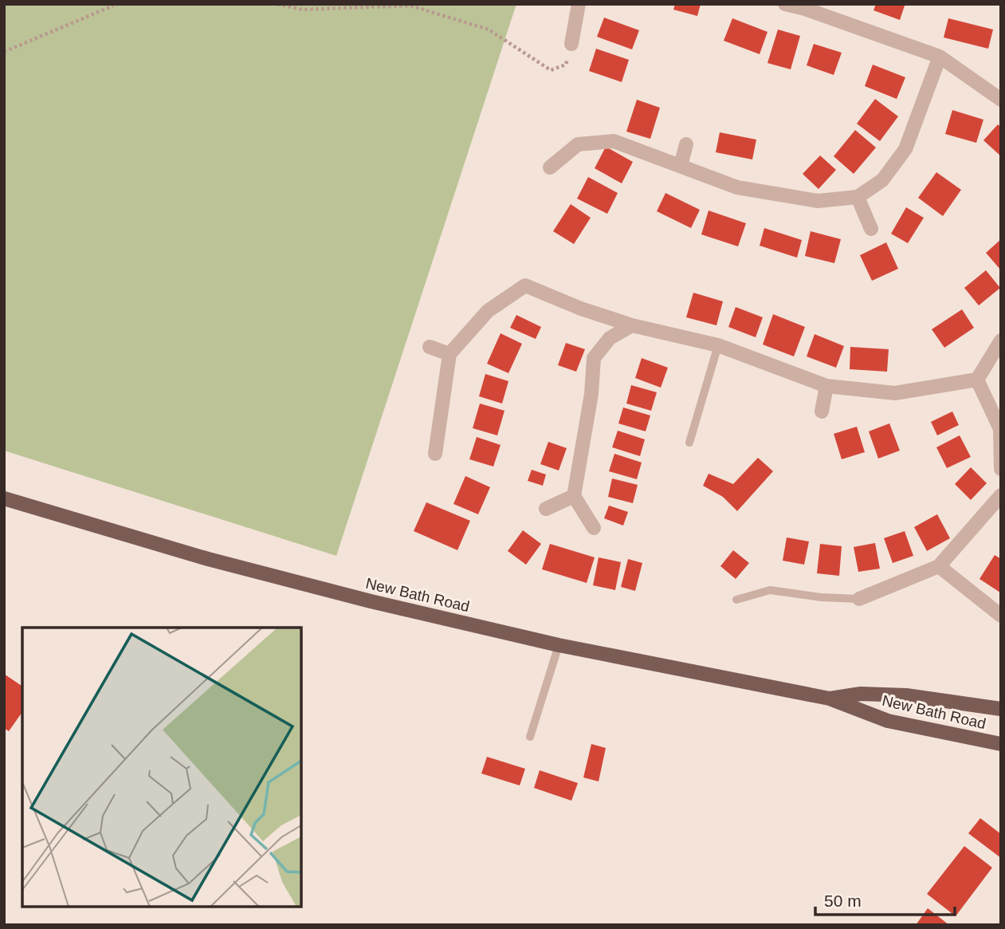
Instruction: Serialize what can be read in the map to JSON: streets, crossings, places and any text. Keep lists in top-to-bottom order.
{
  "streets": {
    "main road": ["New Bath Road"]
  },
  "scale_bar": "50 m"
}
